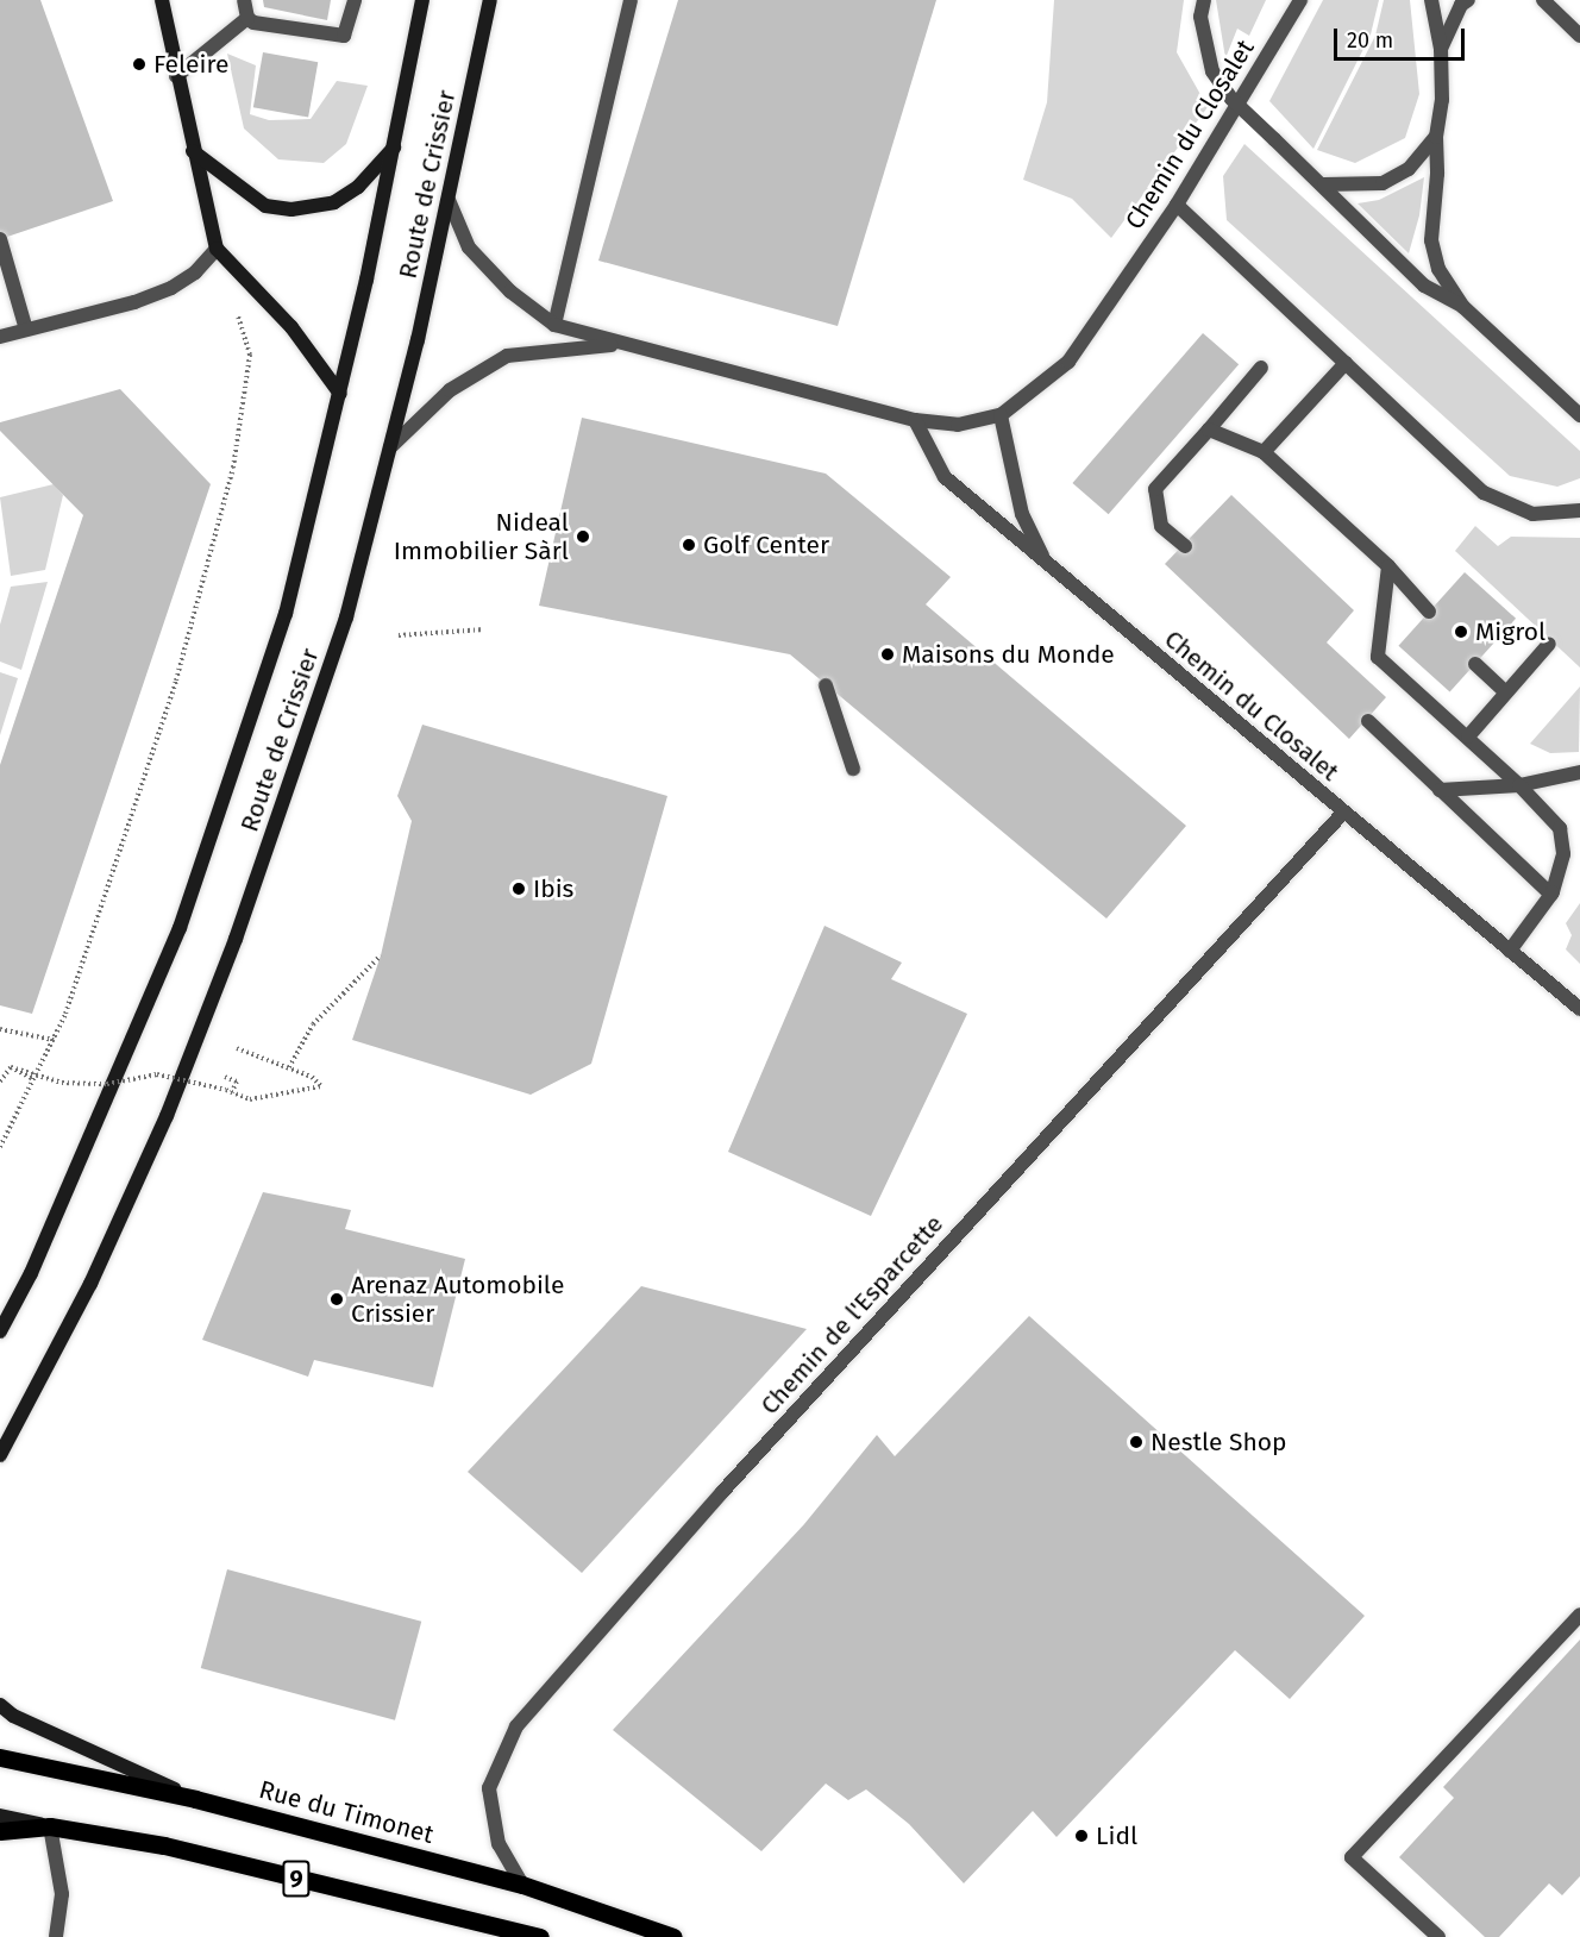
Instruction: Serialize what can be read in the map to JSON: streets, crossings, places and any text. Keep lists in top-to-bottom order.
{
  "streets": {
    "main road": ["Route de Crissier", "Rue du Timonet", "9"],
    "street": ["Chemin du Closalet", "Chemin de l'Esparcette"]
  },
  "crossings": [
    ["Chemin du Closalet", "Route de Crissier"],
    ["Chemin du Closalet", "Chemin de l'Esparcette"],
    ["Chemin de l'Esparcette", "Rue du Timonet"]
  ],
  "places": [
    "Feleire",
    "Nideal Immobilier Sàrl",
    "Golf Center",
    "Migrol",
    "Maisons du Monde",
    "Ibis",
    "Arenaz Automobile Crissier",
    "Nestle Shop",
    "Lidl"
  ],
  "scale_bar": "20 m"
}
